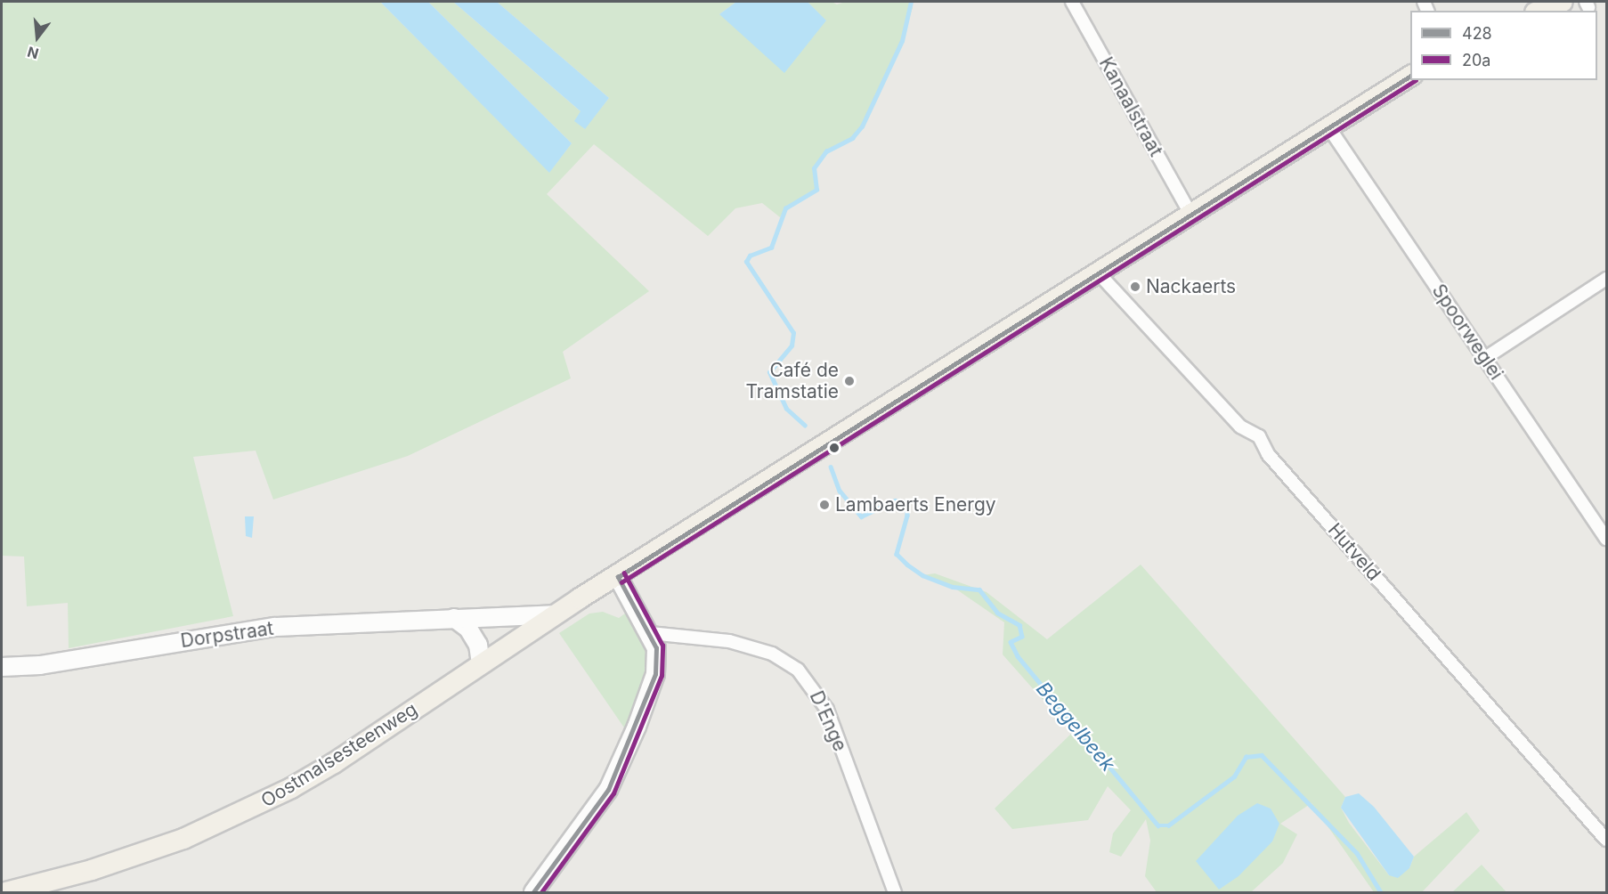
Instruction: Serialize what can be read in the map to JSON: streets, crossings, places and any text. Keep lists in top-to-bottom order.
{
  "streets": {
    "main road": ["Oostmalsesteenweg"],
    "street": [
      "Kanaalstraat",
      "Spoorweglei",
      "Hutveld",
      "Dorpstraat",
      "D'Enge"
    ]
  },
  "crossings": [
    ["Kanaalstraat", "Oostmalsesteenweg"],
    ["Spoorweglei", "Oostmalsesteenweg"],
    ["Hutveld", "Oostmalsesteenweg"],
    ["Dorpstraat", "Oostmalsesteenweg"]
  ],
  "water": ["Beggelbeek"],
  "places": ["Nackaerts", "Café de Tramstatie", "Lambaerts Energy"],
  "lines": ["transit line 428", "transit line 20a"],
  "legend": ["428", "20a"],
  "north": "bottom"
}
